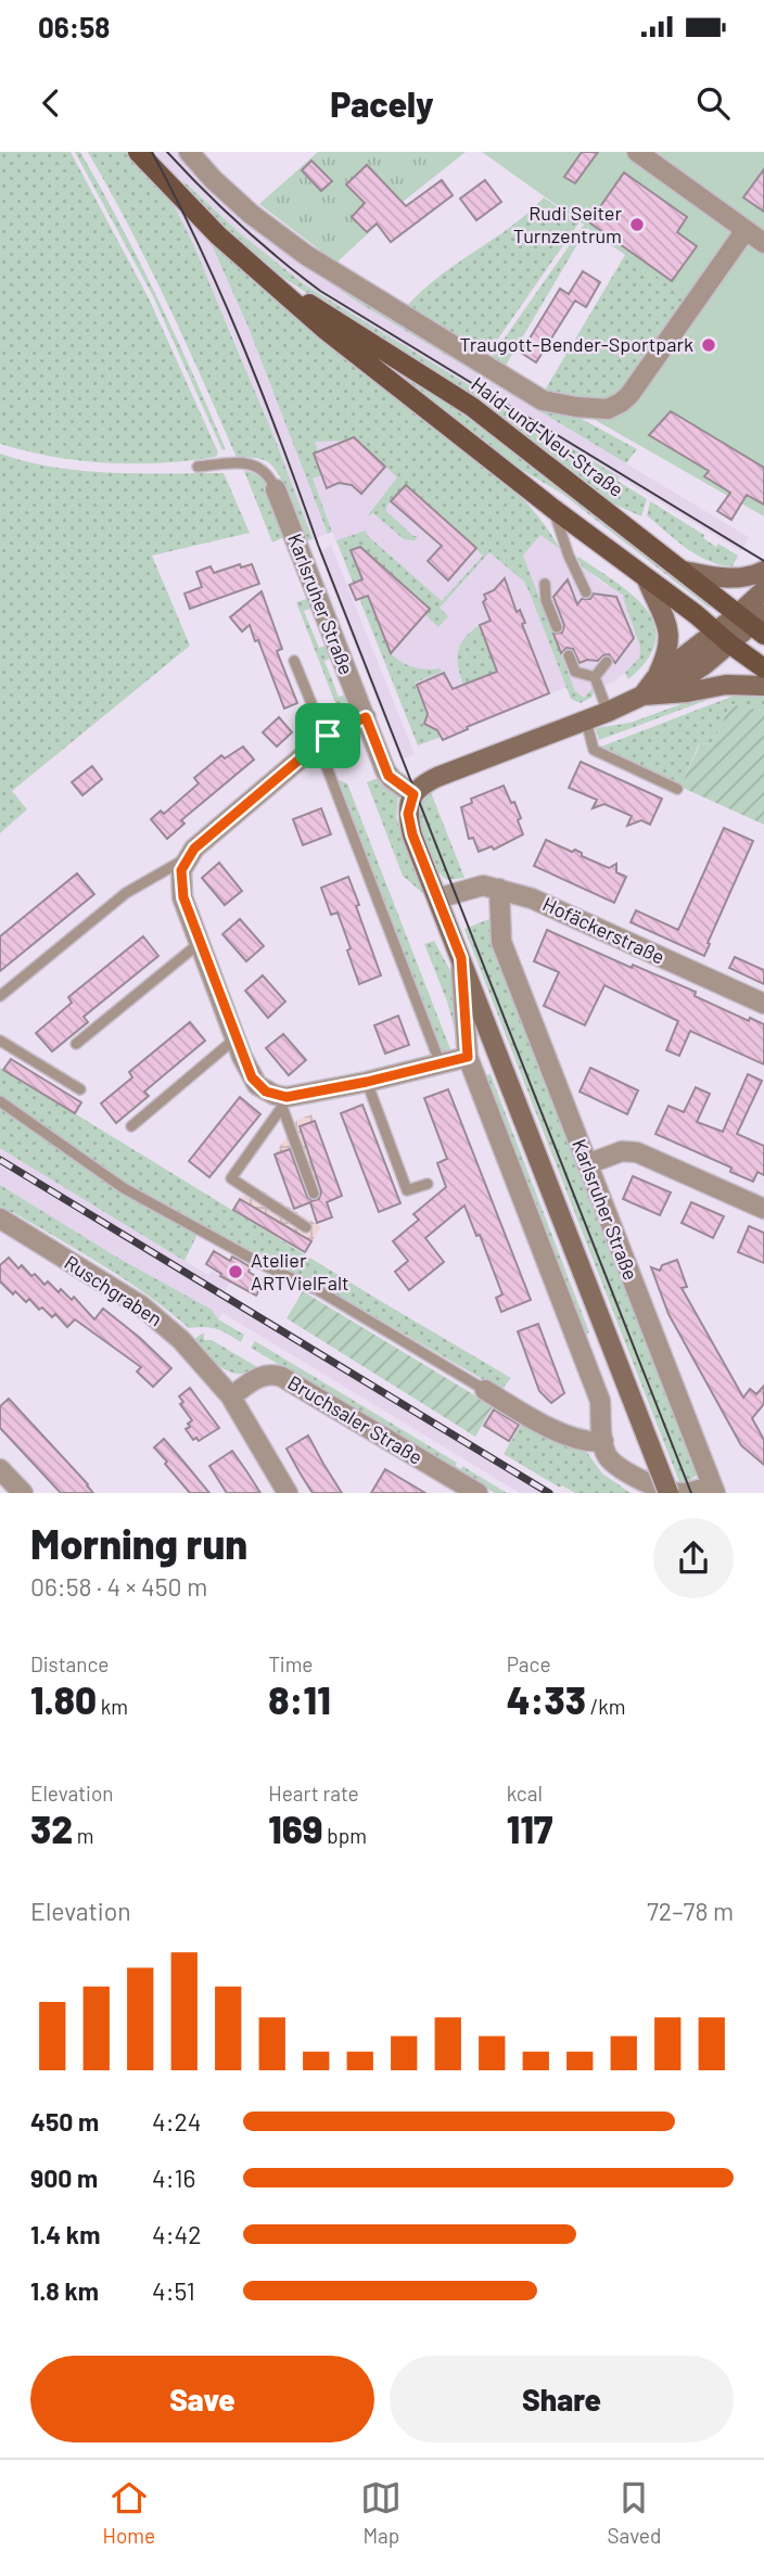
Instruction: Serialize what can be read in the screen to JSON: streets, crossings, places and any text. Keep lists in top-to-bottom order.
{
  "streets": {
    "main road": ["Haid-und-Neu-Straße"],
    "street": [
      "Karlsruher Straße",
      "Hofäckerstraße",
      "Ruschgraben",
      "Bruchsaler Straße"
    ]
  },
  "crossings": [
    ["Karlsruher Straße", "Hofäckerstraße"],
    ["Ruschgraben", "Bruchsaler Straße"]
  ],
  "places": ["Rudi Seiter Turnzentrum", "Traugott-Bender-Sportpark", "Atelier ARTVielFalt"],
  "page": {
    "status": "06:58",
    "header": "Pacely",
    "heading": ["Morning run", "06:58 · 4 × 450 m"],
    "stats": [
      ["Distance", "1.80 km"],
      ["Time", "8:11"],
      ["Pace", "4:33 /km"],
      ["Elevation", "32 m"],
      ["Heart rate", "169 bpm"],
      ["kcal", "117"]
    ],
    "chart": ["Elevation", "72–78 m"],
    "list": [
      {
        "name": "450 m",
        "note": "4:24"
      },
      {
        "name": "900 m",
        "note": "4:16"
      },
      {
        "name": "1.4 km",
        "note": "4:42"
      },
      {
        "name": "1.8 km",
        "note": "4:51"
      }
    ],
    "buttons": ["Save", "Share"],
    "tabs": ["Home", "Map", "Saved"]
  }
}
